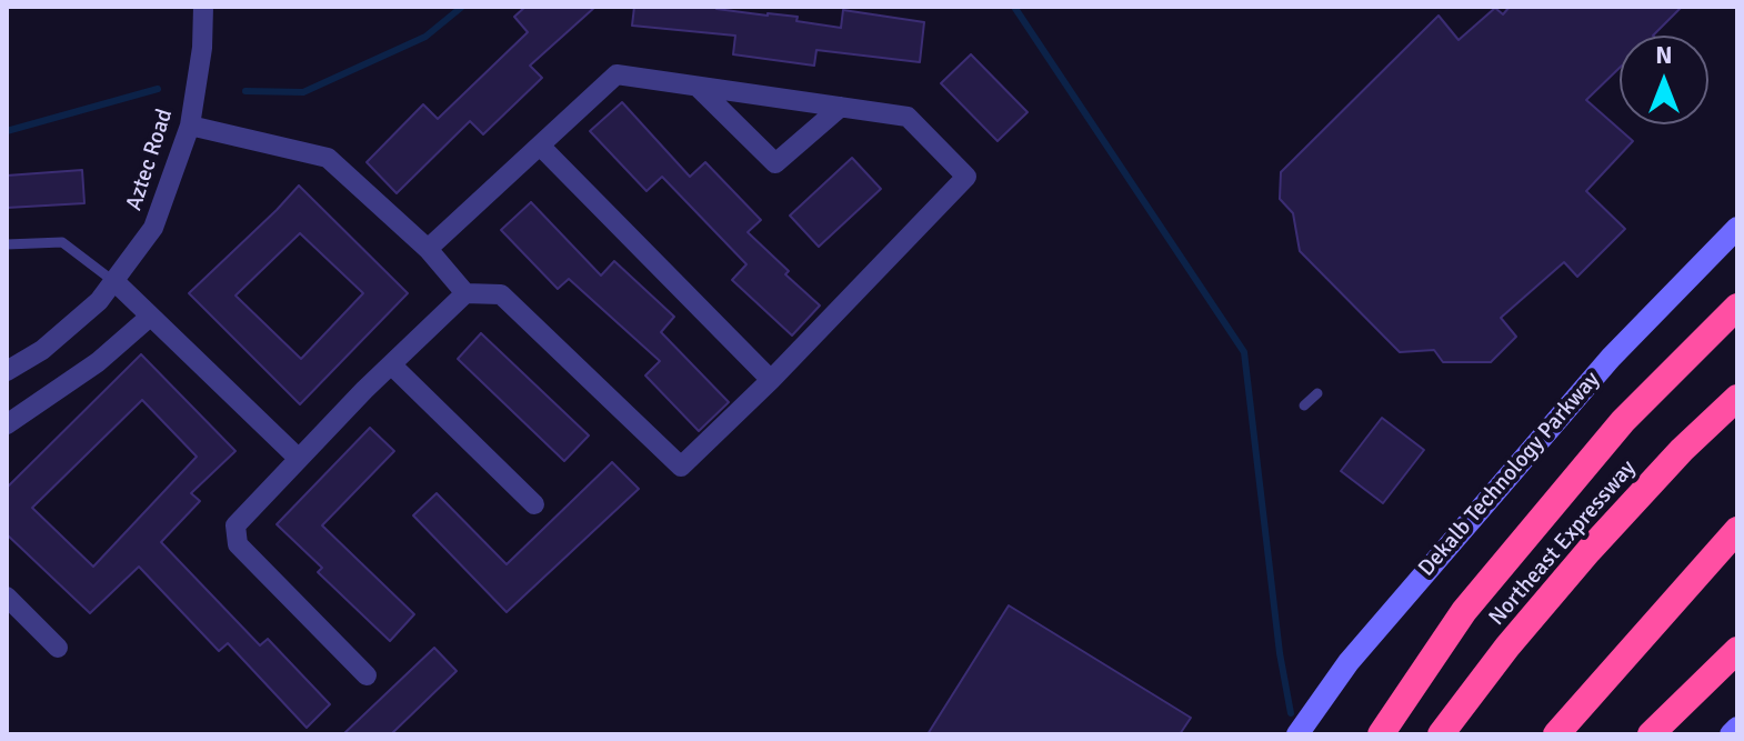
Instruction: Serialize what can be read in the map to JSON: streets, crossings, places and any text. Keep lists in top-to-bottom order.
{
  "streets": {
    "highway": ["Northeast Expressway"],
    "street": ["Aztec Road", "Dekalb Technology Parkway"]
  },
  "north": "top"
}
